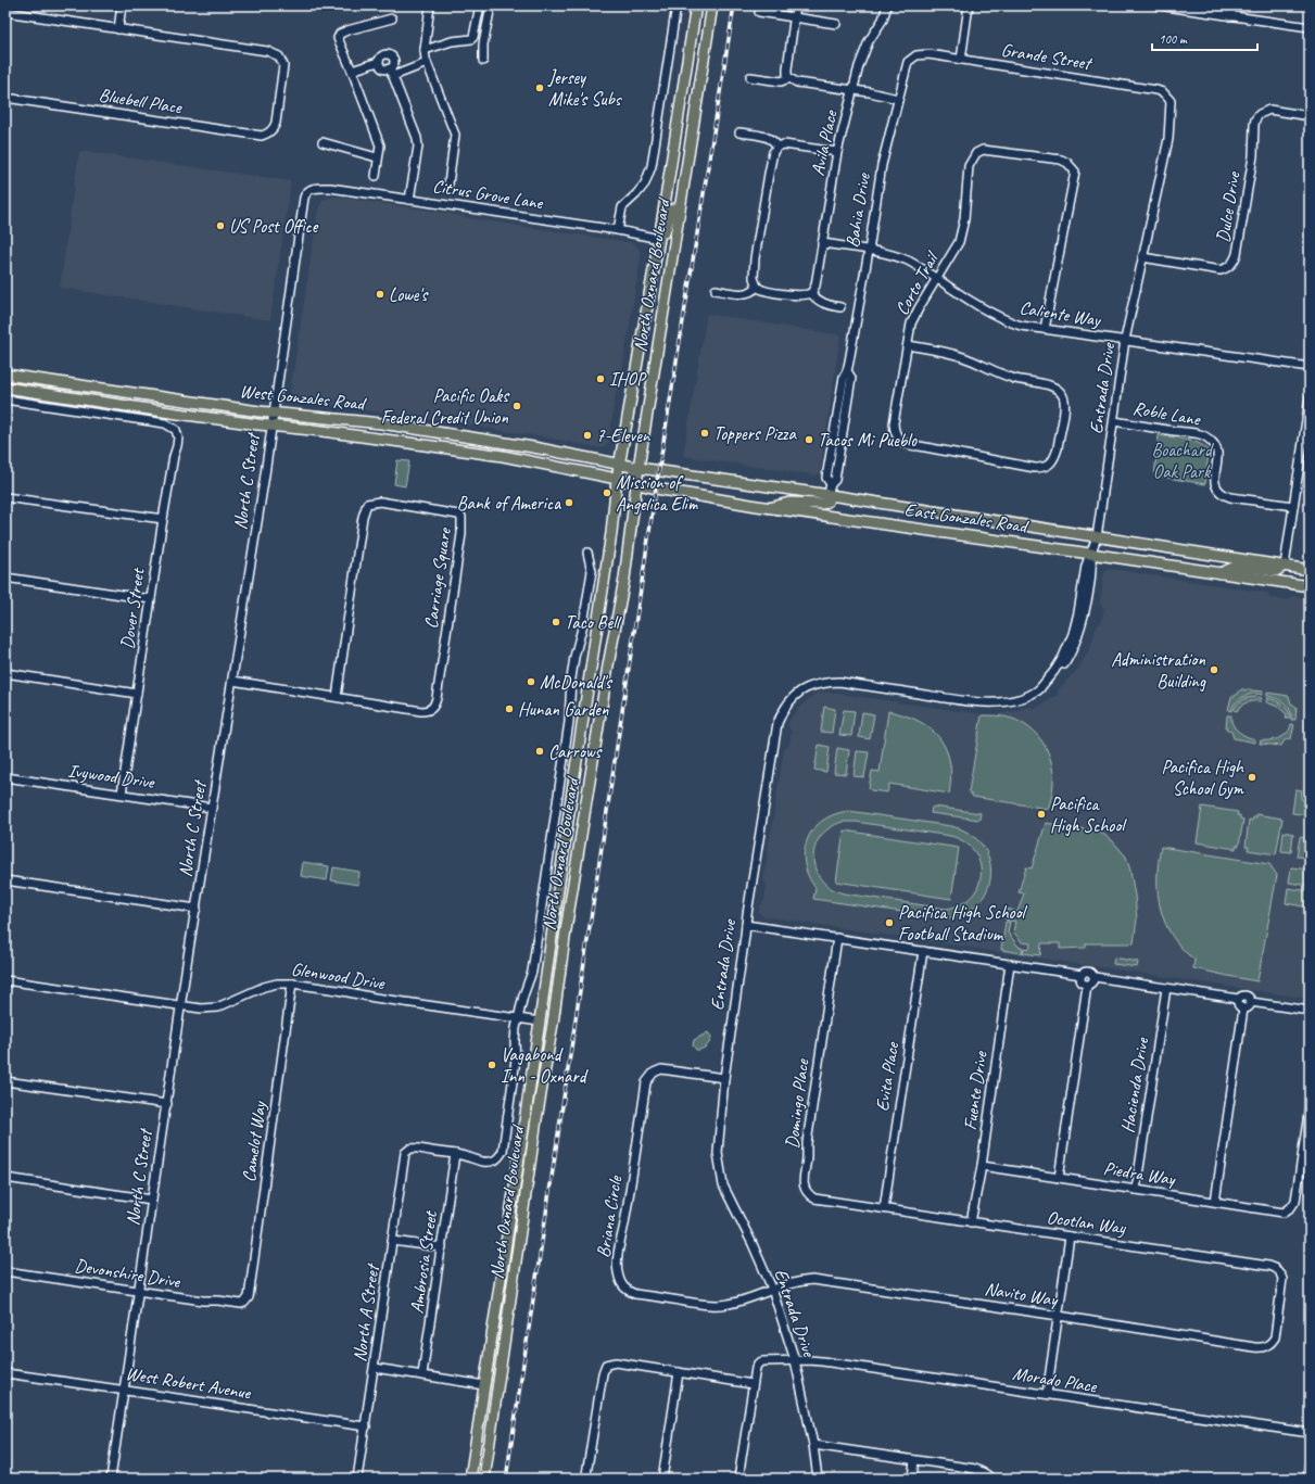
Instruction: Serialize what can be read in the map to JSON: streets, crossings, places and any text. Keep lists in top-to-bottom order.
{
  "streets": {
    "main road": ["North Oxnard Boulevard", "West Gonzales Road", "East Gonzales Road"],
    "street": [
      "Grande Street",
      "Bluebell Place",
      "Avila Place",
      "Citrus Grove Lane",
      "Dulce Drive",
      "Bahia Drive",
      "Corto Trail",
      "Caliente Way",
      "Entrada Drive",
      "Roble Lane",
      "North C Street",
      "Carriage Square",
      "Dover Street",
      "Ivywood Drive",
      "Glenwood Drive",
      "Evita Place",
      "Hacienda Drive",
      "Fuente Drive",
      "Domingo Place",
      "Camelot Way",
      "Piedra Way",
      "Briana Circle",
      "Ocotlan Way",
      "Ambrosia Street",
      "Devonshire Drive",
      "Navito Way",
      "North A Street",
      "Morado Place",
      "West Robert Avenue"
    ]
  },
  "crossings": [
    ["Grande Street", "Bahia Drive"],
    ["Grande Street", "Entrada Drive"],
    ["Avila Place", "Caliente Way"],
    ["Citrus Grove Lane", "North Oxnard Boulevard"],
    ["Citrus Grove Lane", "North C Street"],
    ["Dulce Drive", "Entrada Drive"],
    ["Bahia Drive", "Caliente Way"],
    ["Bahia Drive", "East Gonzales Road"],
    ["North Oxnard Boulevard", "West Gonzales Road"],
    ["North Oxnard Boulevard", "East Gonzales Road"],
    ["North Oxnard Boulevard", "Glenwood Drive"],
    ["Corto Trail", "Caliente Way"],
    ["Caliente Way", "Entrada Drive"],
    ["Entrada Drive", "Roble Lane"],
    ["Entrada Drive", "East Gonzales Road"],
    ["Entrada Drive", "Briana Circle"],
    ["Entrada Drive", "Navito Way"],
    ["Entrada Drive", "Morado Place"],
    ["West Gonzales Road", "North C Street"],
    ["West Gonzales Road", "East Gonzales Road"],
    ["North C Street", "Carriage Square"],
    ["North C Street", "Ivywood Drive"],
    ["North C Street", "Glenwood Drive"],
    ["North C Street", "Devonshire Drive"],
    ["North C Street", "West Robert Avenue"],
    ["Dover Street", "Ivywood Drive"],
    ["Glenwood Drive", "Camelot Way"],
    ["Evita Place", "Domingo Place"],
    ["Evita Place", "Ocotlan Way"],
    ["Hacienda Drive", "Piedra Way"],
    ["Fuente Drive", "Piedra Way"],
    ["Fuente Drive", "Ocotlan Way"],
    ["Domingo Place", "Ocotlan Way"],
    ["Camelot Way", "Devonshire Drive"],
    ["Briana Circle", "Navito Way"],
    ["Ocotlan Way", "Navito Way"],
    ["Ambrosia Street", "North A Street"],
    ["North A Street", "West Robert Avenue"]
  ],
  "parks": ["Boachard Oak Park"],
  "places": [
    "Jersey Mike's Subs",
    "US Post Office",
    "Lowe's",
    "IHOP",
    "Pacific Oaks Federal Credit Union",
    "Toppers Pizza",
    "7-Eleven",
    "Tacos Mi Pueblo",
    "Mission of Angelica Elim",
    "Bank of America",
    "Taco Bell",
    "Administration Building",
    "McDonald's",
    "Hunan Garden",
    "Carrows",
    "Pacifica High School Gym",
    "Pacifica High School",
    "Pacifica High School Football Stadium",
    "Vagabond Inn - Oxnard"
  ],
  "scale_bar": "100 m"
}
